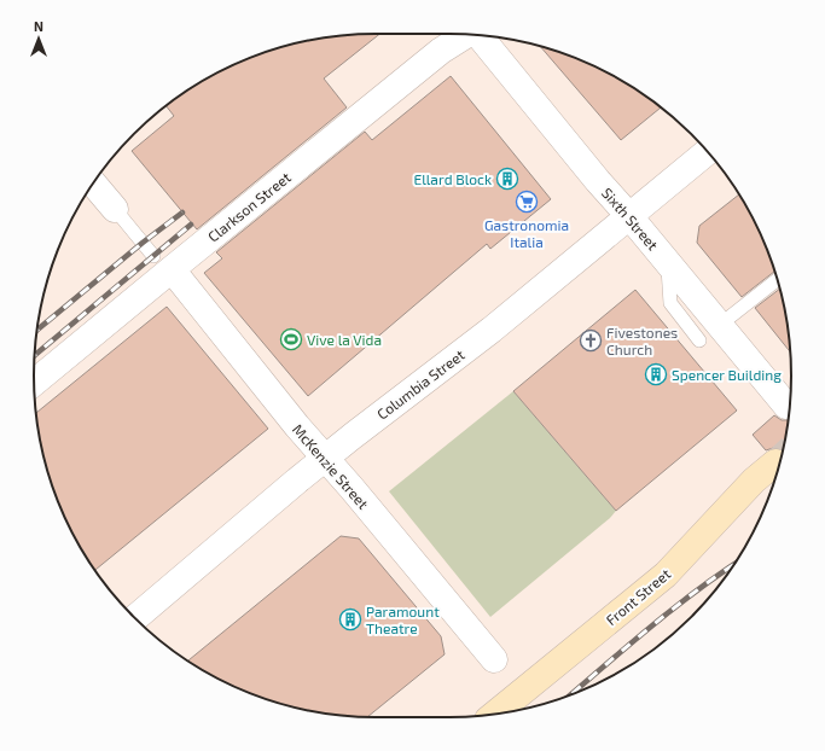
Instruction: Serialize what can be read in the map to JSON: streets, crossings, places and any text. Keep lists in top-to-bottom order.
{
  "streets": {
    "main road": ["Front Street"],
    "street": [
      "Clarkson Street",
      "Sixth Street",
      "Columbia Street",
      "McKenzie Street"
    ]
  },
  "crossings": [
    ["Clarkson Street", "McKenzie Street"],
    ["Sixth Street", "Columbia Street"],
    ["Columbia Street", "McKenzie Street"]
  ],
  "places": {
    "building": ["Ellard Block", "Spencer Building", "Paramount Theatre"],
    "supermarket": ["Gastronomia Italia"],
    "sports": ["Vive la Vida"],
    "church": ["Fivestones Church"]
  },
  "north": "top"
}
